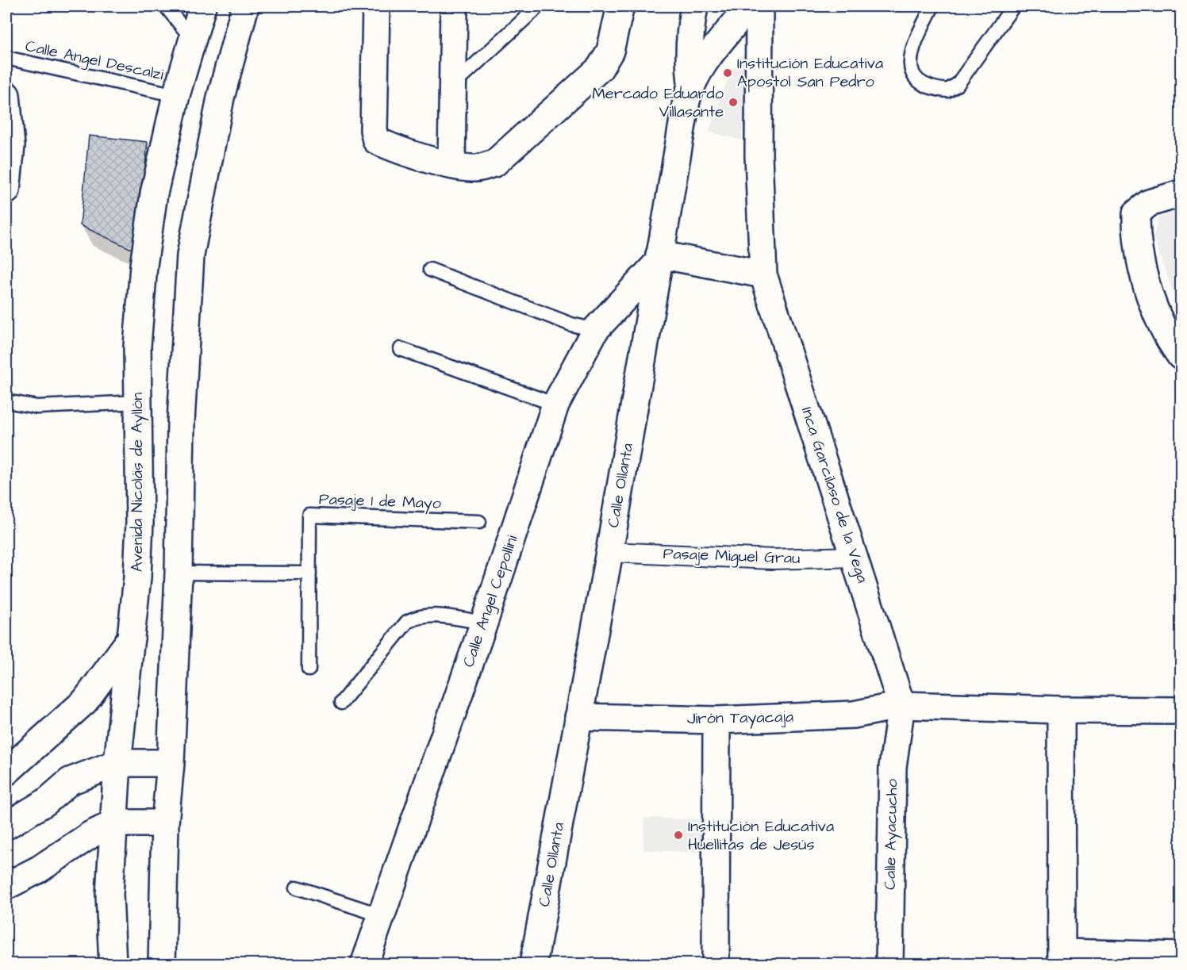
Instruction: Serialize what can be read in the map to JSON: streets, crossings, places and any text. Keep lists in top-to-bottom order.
{
  "streets": {
    "street": [
      "Avenida Nicolás de Ayllón",
      "Calle Ollanta",
      "Inca Garcilaso de la Vega",
      "Pasaje Miguel Grau",
      "Calle Angel Cepollini",
      "Jirón Tayacaja",
      "Calle Ayacucho"
    ],
    "lane": ["Calle Angel Descalzi", "Pasaje 1 de Mayo"]
  },
  "crossings": [
    ["Calle Angel Descalzi", "Avenida Nicolás de Ayllón"],
    ["Calle Ollanta", "Pasaje Miguel Grau"],
    ["Calle Ollanta", "Calle Angel Cepollini"],
    ["Calle Ollanta", "Jirón Tayacaja"],
    ["Inca Garcilaso de la Vega", "Pasaje Miguel Grau"],
    ["Inca Garcilaso de la Vega", "Jirón Tayacaja"],
    ["Inca Garcilaso de la Vega", "Calle Ayacucho"],
    ["Jirón Tayacaja", "Calle Ayacucho"]
  ],
  "places": ["Institución Educativa Apostol San Pedro", "Mercado Eduardo Villasante", "Institución Educativa Huellitas de Jesús"]
}
